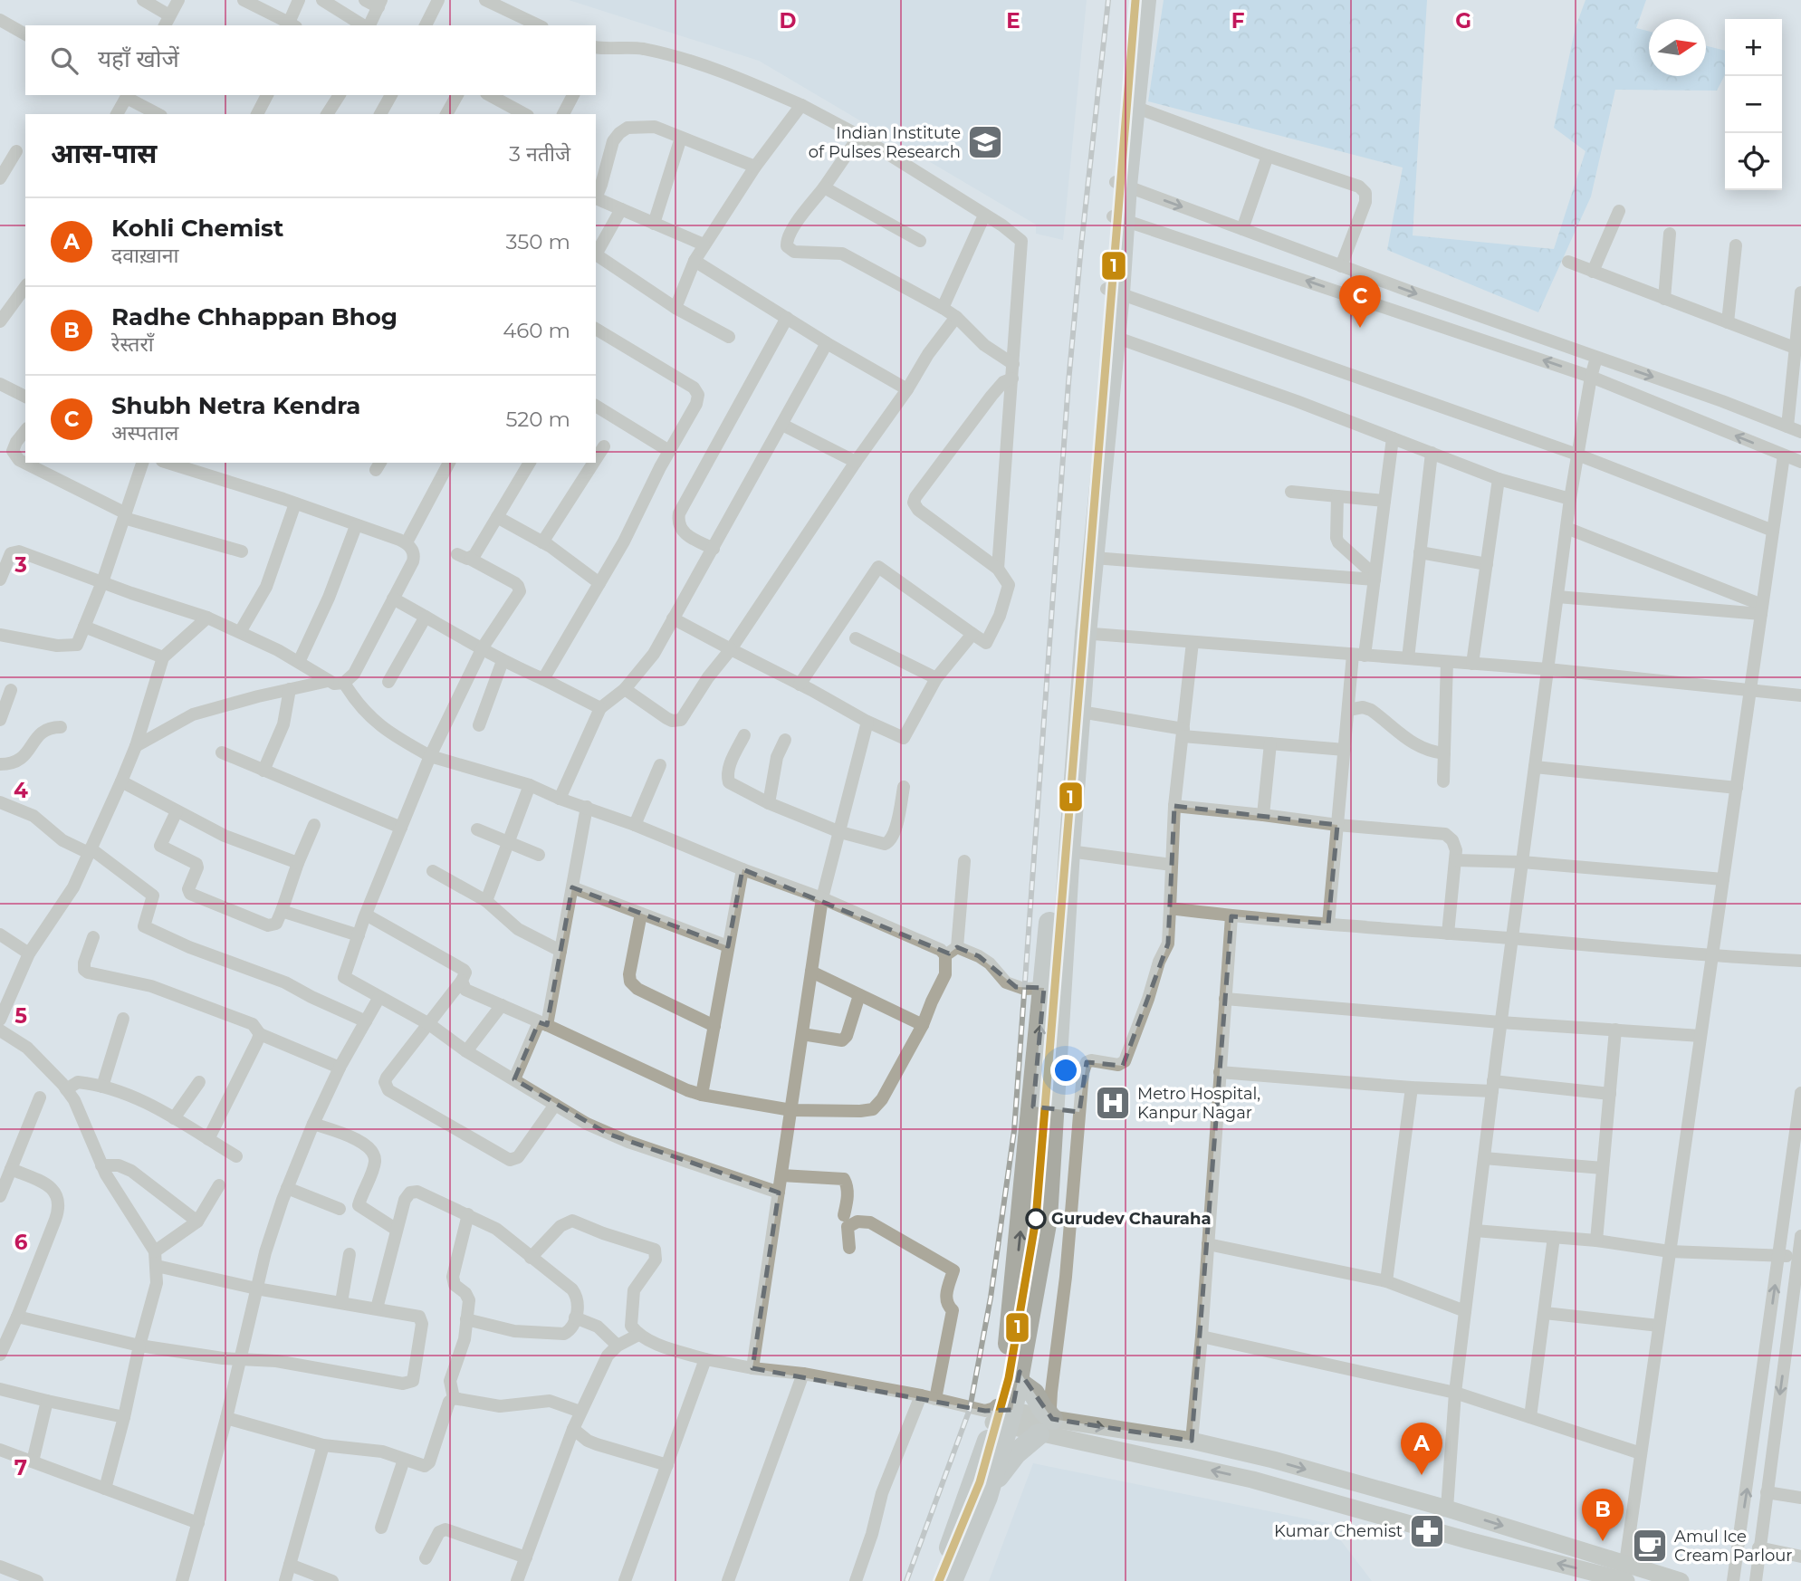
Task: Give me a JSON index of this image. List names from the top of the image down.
{
  "places": {
    "school or university": ["Indian Institute of Pulses Research"],
    "hospital": ["Metro Hospital, Kanpur Nagar"],
    "other": ["Gurudev Chauraha"],
    "pharmacy": ["Kumar Chemist"],
    "cafe": ["Amul Ice Cream Parlour"]
  },
  "lines": ["transit line 1"],
  "north": "right",
  "page": {
    "map_buttons": ["+", "−"],
    "search": "यहाँ खोजें",
    "heading": ["आस-पास", "3 नतीजे"],
    "list": [
      {
        "mark": "A",
        "name": "Kohli Chemist",
        "note": "दवाख़ाना",
        "value": "350 m"
      },
      {
        "mark": "B",
        "name": "Radhe Chhappan Bhog",
        "note": "रेस्तराँ",
        "value": "460 m"
      },
      {
        "mark": "C",
        "name": "Shubh Netra Kendra",
        "note": "अस्पताल",
        "value": "520 m"
      }
    ],
    "pins": ["C", "A", "B"]
  },
  "grid": {
    "columns": [
      "D",
      "E",
      "F",
      "G"
    ],
    "rows": [
      "3",
      "4",
      "5",
      "6",
      "7"
    ]
  }
}
